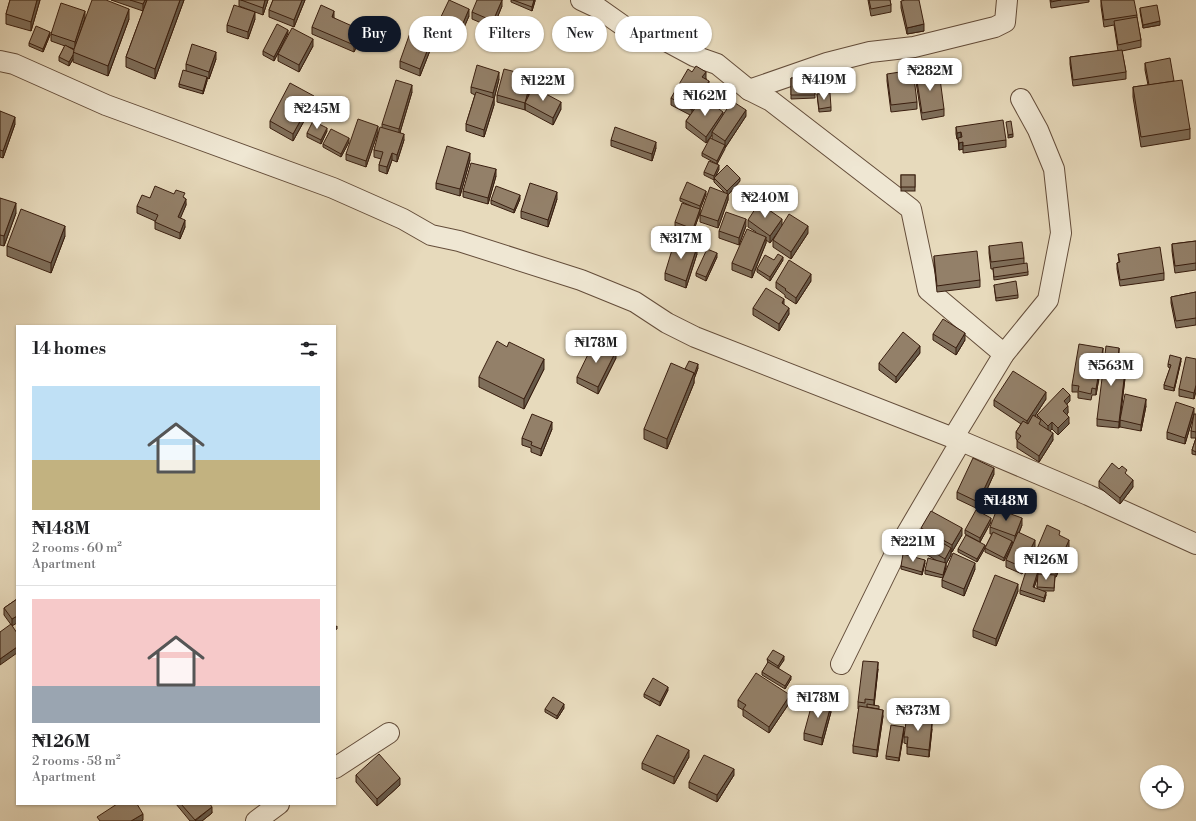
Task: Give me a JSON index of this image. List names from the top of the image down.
{
  "page": {
    "chip": [
      "Buy",
      "Rent",
      "Filters",
      "New",
      "Apartment"
    ],
    "price": [
      "₦282M",
      "₦419M",
      "₦122M",
      "₦162M",
      "₦245M",
      "₦240M",
      "₦317M",
      "₦178M",
      "₦563M",
      "₦148M",
      "₦221M",
      "₦126M",
      "₦178M",
      "₦373M"
    ],
    "heading": "14 homes",
    "list": [
      {
        "name": "₦148M",
        "note": "2 rooms · 60 m² · Apartment"
      },
      {
        "name": "₦126M",
        "note": "2 rooms · 58 m² · Apartment"
      }
    ]
  }
}
